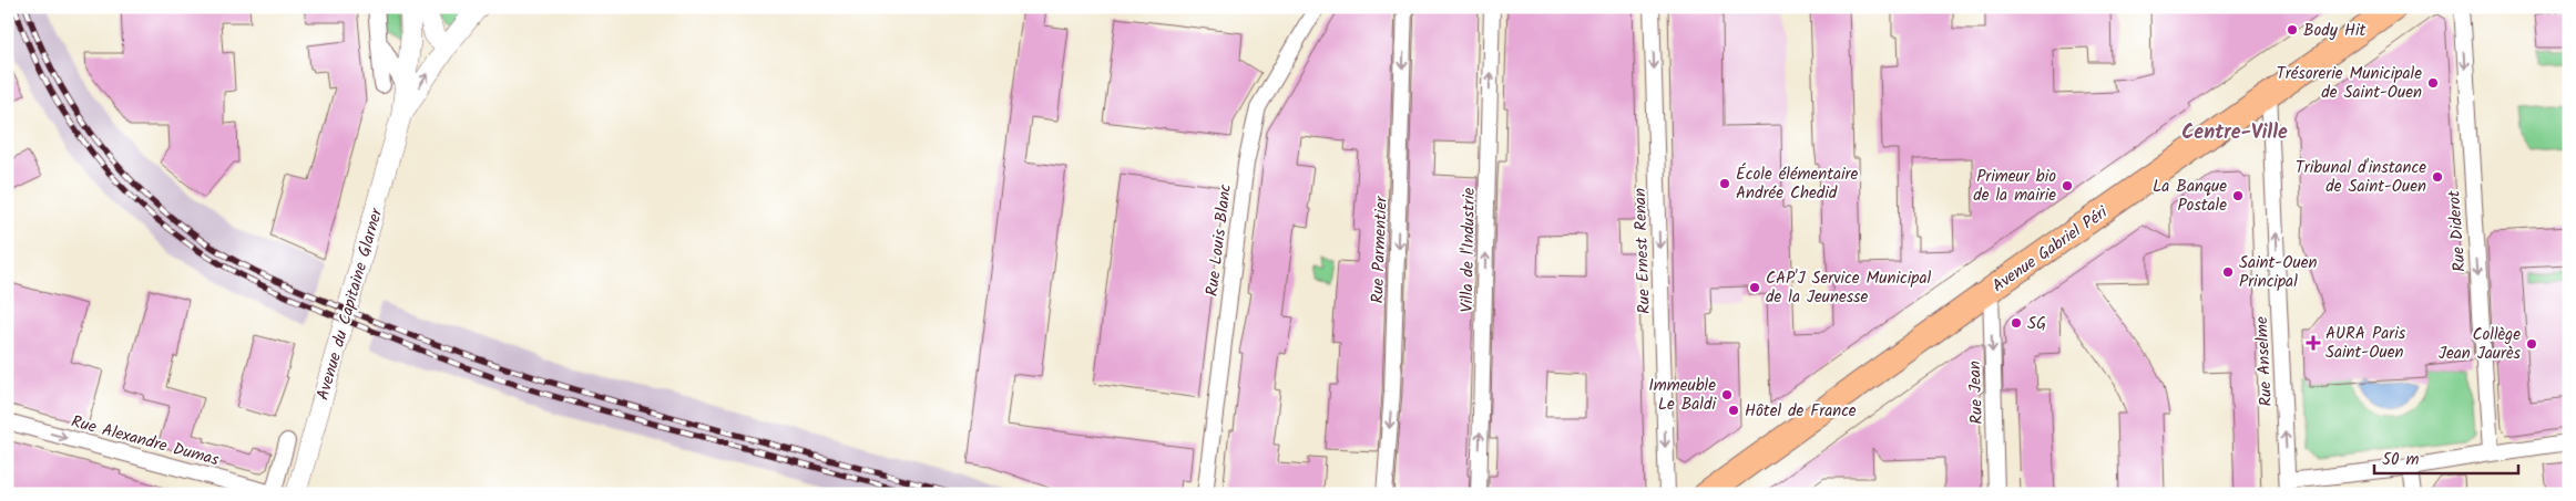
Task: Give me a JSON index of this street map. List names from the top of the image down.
{
  "streets": {
    "main road": ["Avenue Gabriel Péri"],
    "street": [
      "Rue Diderot",
      "Rue Louis Blanc",
      "Rue Parmentier",
      "Villa de l'Industrie",
      "Rue Ernest Renan",
      "Avenue du Capitaine Glarner",
      "Rue Anselme",
      "Rue Jean",
      "Rue Alexandre Dumas"
    ]
  },
  "crossings": [
    ["Avenue Gabriel Péri", "Rue Anselme"],
    ["Avenue Gabriel Péri", "Rue Jean"]
  ],
  "one_way": [
    "Rue Diderot",
    "Rue Parmentier",
    "Villa de l'Industrie",
    "Rue Ernest Renan",
    "Rue Anselme",
    "Rue Jean",
    "Rue Alexandre Dumas"
  ],
  "districts": ["Centre-Ville"],
  "places": {
    "other": [
      "Body Hit",
      "Trésorerie Municipale de Saint-Ouen",
      "Tribunal d'instance de Saint-Ouen",
      "École élémentaire Andrée Chedid",
      "Primeur bio de la mairie",
      "La Banque Postale",
      "Saint-Ouen Principal",
      "CAP'J Service Municipal de la Jeunesse",
      "SG",
      "Collège Jean Jaurès",
      "Immeuble Le Baldi",
      "Hôtel de France"
    ],
    "health": ["AURA Paris Saint-Ouen"]
  },
  "scale_bar": "50 m"
}
